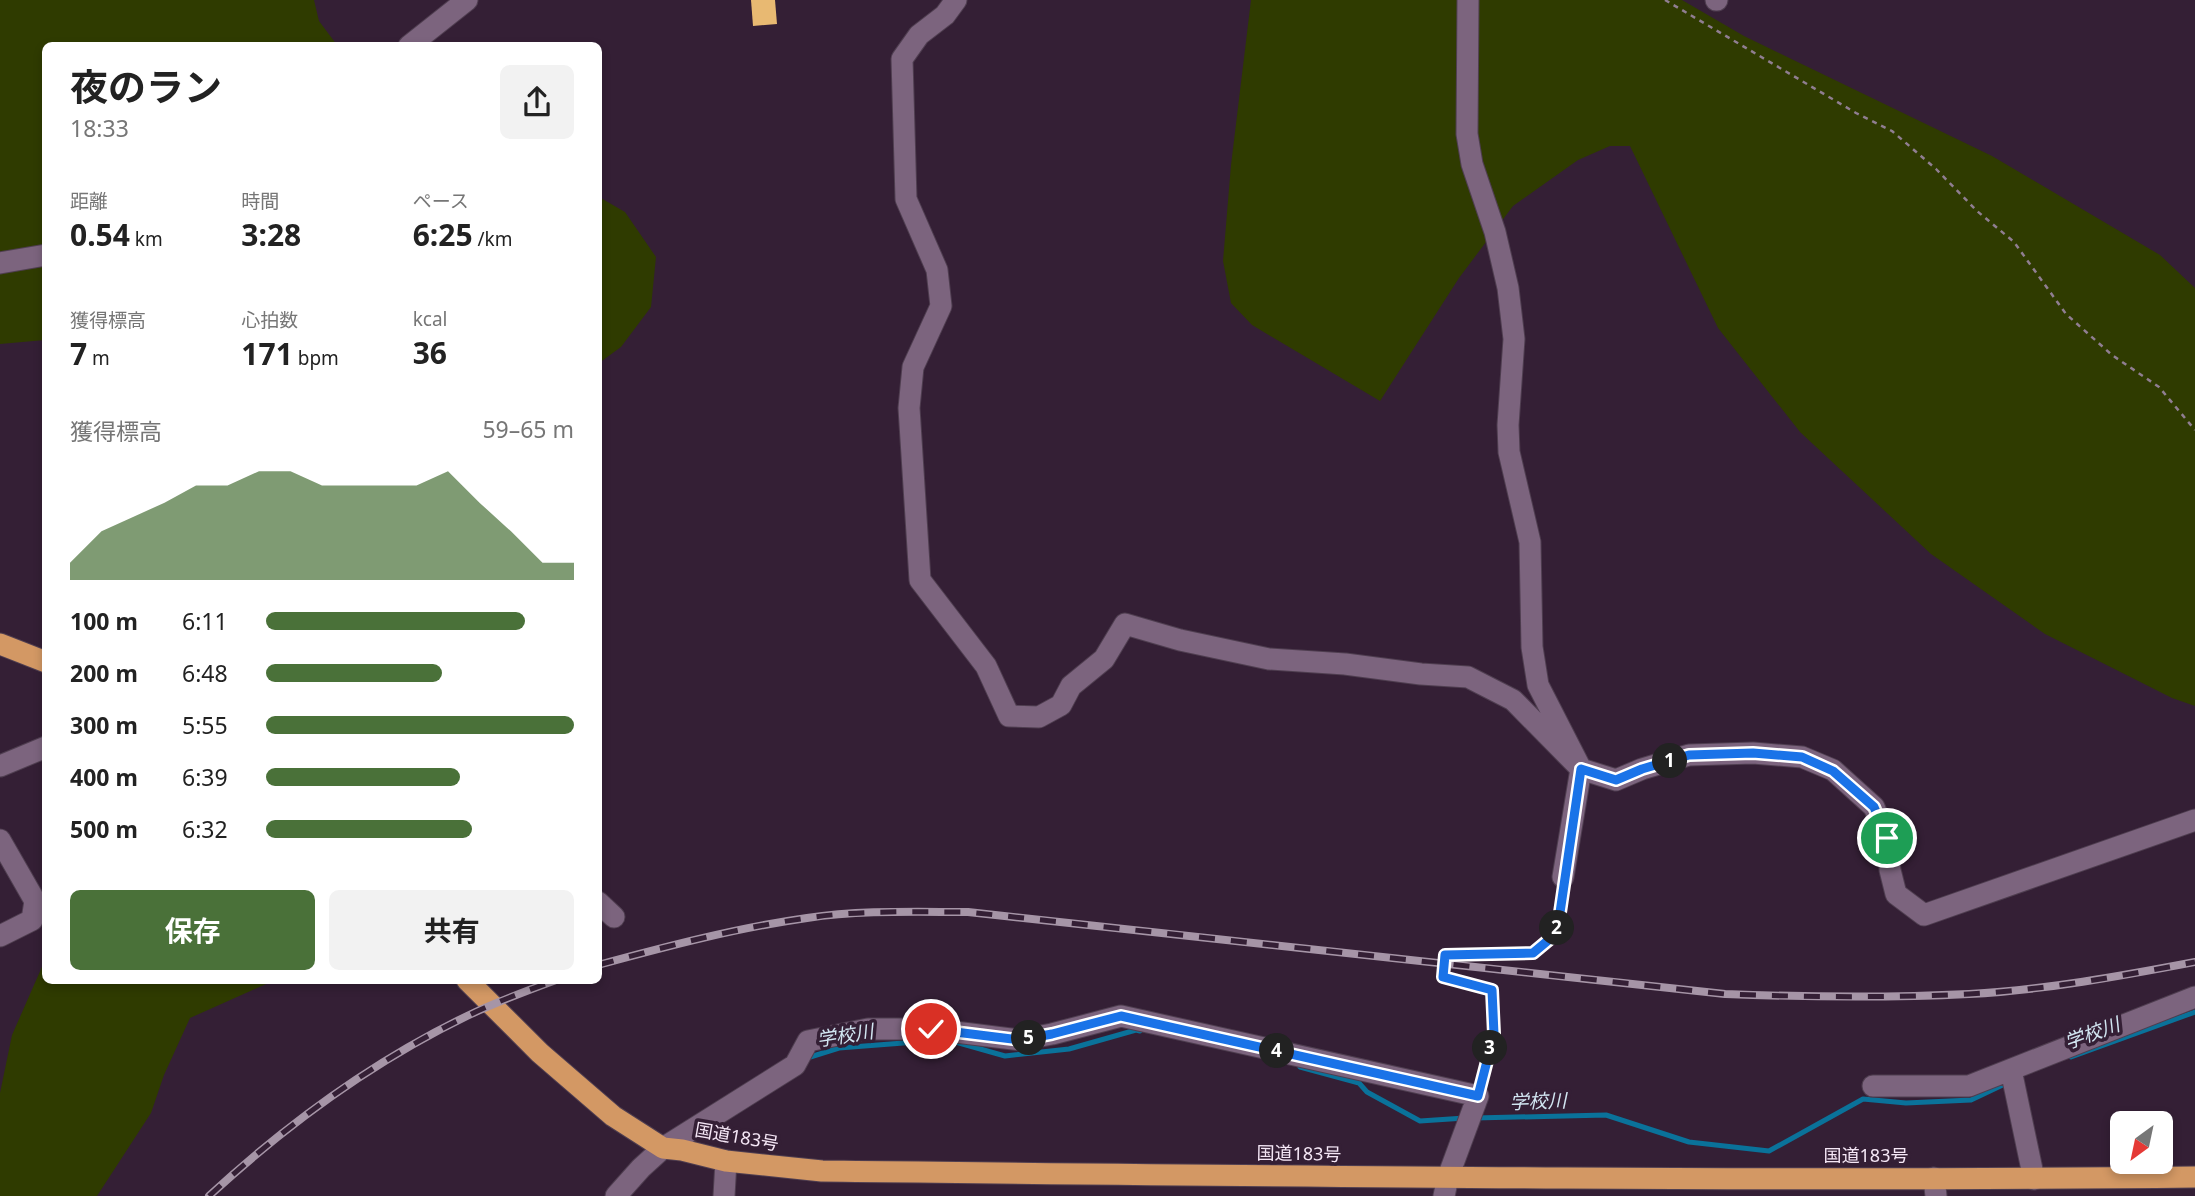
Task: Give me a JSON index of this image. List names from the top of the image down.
{
  "streets": {
    "highway": ["国道183号"]
  },
  "water": ["学校川"],
  "north": "bottom left",
  "page": {
    "heading": ["夜のラン", "18:33"],
    "stats": [
      ["距離", "0.54 km"],
      ["時間", "3:28"],
      ["ペース", "6:25 /km"],
      ["獲得標高", "7 m"],
      ["心拍数", "171 bpm"],
      ["kcal", "36"]
    ],
    "chart": ["獲得標高", "59–65 m"],
    "list": [
      {
        "name": "100 m",
        "note": "6:11"
      },
      {
        "name": "200 m",
        "note": "6:48"
      },
      {
        "name": "300 m",
        "note": "5:55"
      },
      {
        "name": "400 m",
        "note": "6:39"
      },
      {
        "name": "500 m",
        "note": "6:32"
      }
    ],
    "pins": [
      "1",
      "2",
      "5",
      "3",
      "4"
    ],
    "buttons": ["保存", "共有"]
  }
}
